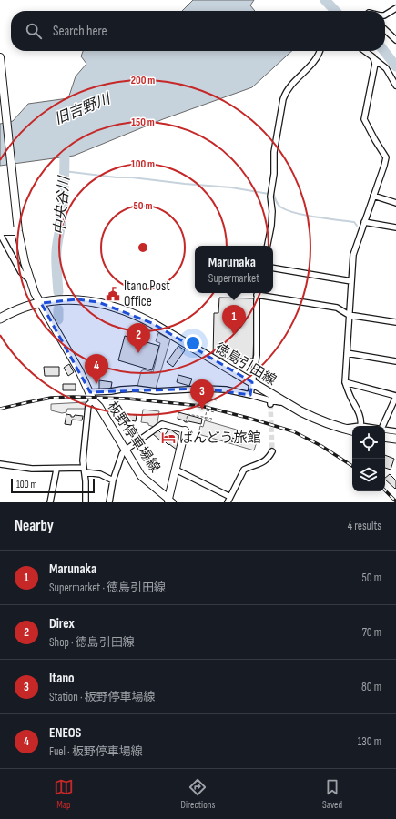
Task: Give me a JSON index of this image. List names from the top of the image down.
{
  "streets": {
    "main road": ["徳島引田線", "板野停車場線"]
  },
  "crossings": [
    ["徳島引田線", "板野停車場線"]
  ],
  "water": ["旧吉野川", "中央谷川"],
  "places": {
    "public building": ["Itano Post Office"],
    "hotel": ["ばんどう旅館"]
  },
  "scale_bar": "100 m",
  "page": {
    "search": "Search here",
    "popup": ["Marunaka", "Supermarket"],
    "pins": [
      "1",
      "2",
      "4",
      "3"
    ],
    "scale": "100 m",
    "heading": ["Nearby", "4 results"],
    "list": [
      {
        "mark": "1",
        "name": "Marunaka",
        "note": "Supermarket · 徳島引田線",
        "value": "50 m"
      },
      {
        "mark": "2",
        "name": "Direx",
        "note": "Shop · 徳島引田線",
        "value": "70 m"
      },
      {
        "mark": "3",
        "name": "Itano",
        "note": "Station · 板野停車場線",
        "value": "80 m"
      },
      {
        "mark": "4",
        "name": "ENEOS",
        "note": "Fuel · 板野停車場線",
        "value": "130 m"
      }
    ],
    "nav": ["Map", "Directions", "Saved"]
  },
  "rings": [
    "200 m",
    "150 m",
    "100 m",
    "50 m"
  ]
}
